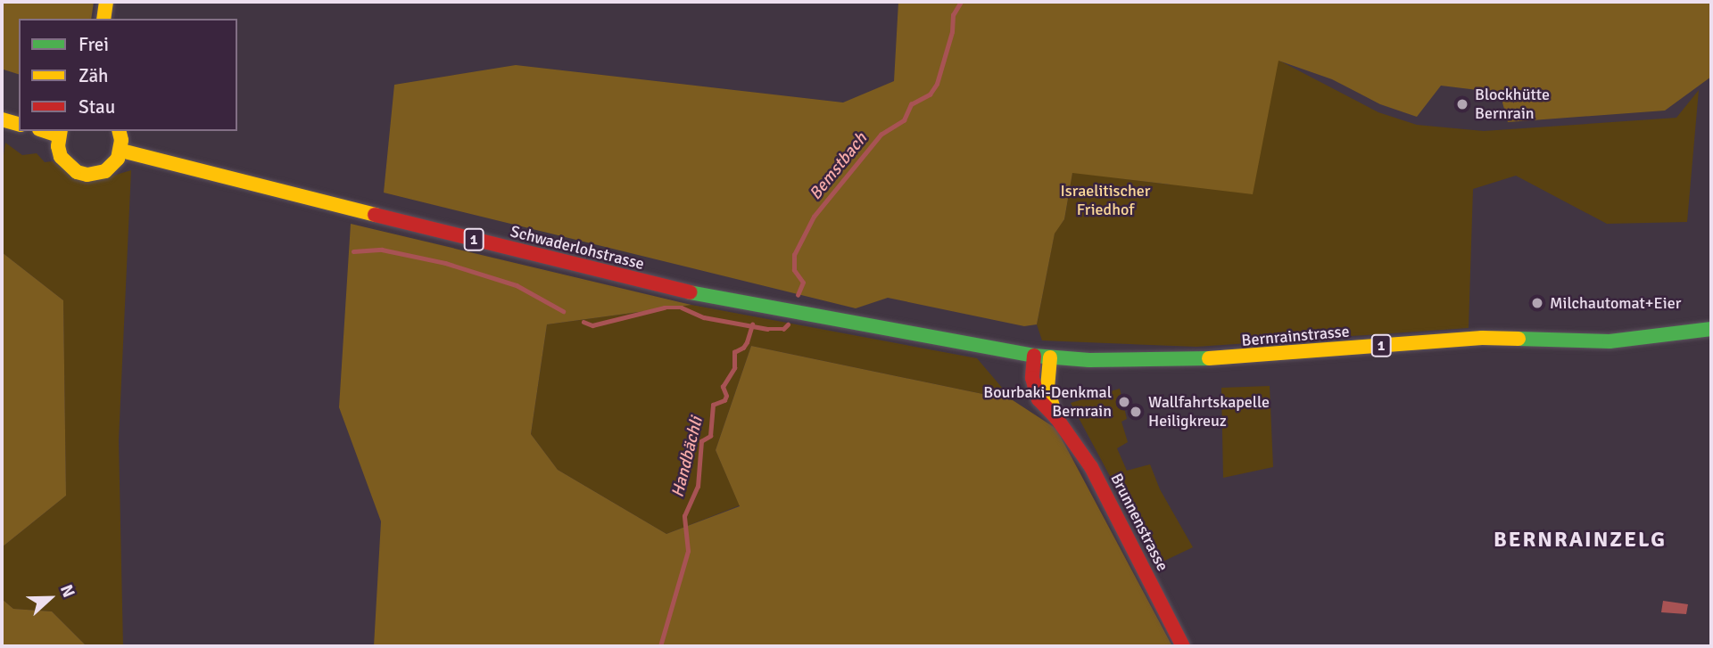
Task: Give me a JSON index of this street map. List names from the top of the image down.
{
  "streets": {
    "main road": [
      "1",
      "Schwaderlohstrasse",
      "Bernrainstrasse",
      "Brunnenstrasse"
    ]
  },
  "crossings": [
    ["Schwaderlohstrasse", "Bernrainstrasse"],
    ["Bernrainstrasse", "Brunnenstrasse"]
  ],
  "districts": ["BERNRAINZELG"],
  "water": ["Bemstbach", "Handbächli"],
  "parks": ["Israelitischer Friedhof"],
  "places": [
    "Blockhütte Bernrain",
    "Milchautomat+Eier",
    "Bourbaki-Denkmal Bernrain",
    "Wallfahrtskapelle Heiligkreuz"
  ],
  "legend": ["Frei", "Zäh", "Stau"],
  "north": "right"
}
